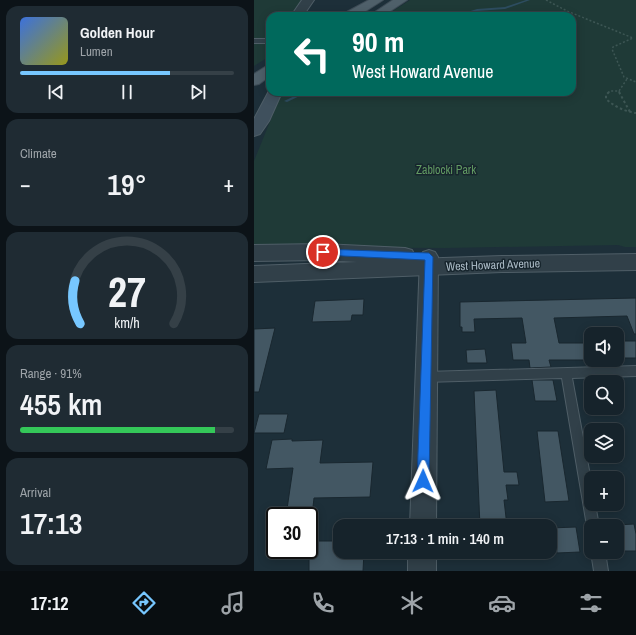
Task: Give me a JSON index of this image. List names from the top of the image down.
{
  "streets": {
    "street": ["West Howard Avenue"]
  },
  "parks": ["Zablocki Park"],
  "page": {
    "turn": ["90 m", "West Howard Avenue"],
    "song": ["Golden Hour", "Lumen"],
    "tile": [
      "Climate",
      ["Range · 91%", "455 km"],
      ["Arrival", "17:13"]
    ],
    "heat": ["−", "19°", "+"],
    "map_buttons": ["+", "−"],
    "limit": "30",
    "trip": "17:13 · 1 min · 140 m",
    "tabs": "17:12",
    "gauge": ["27", "km/h"]
  }
}
